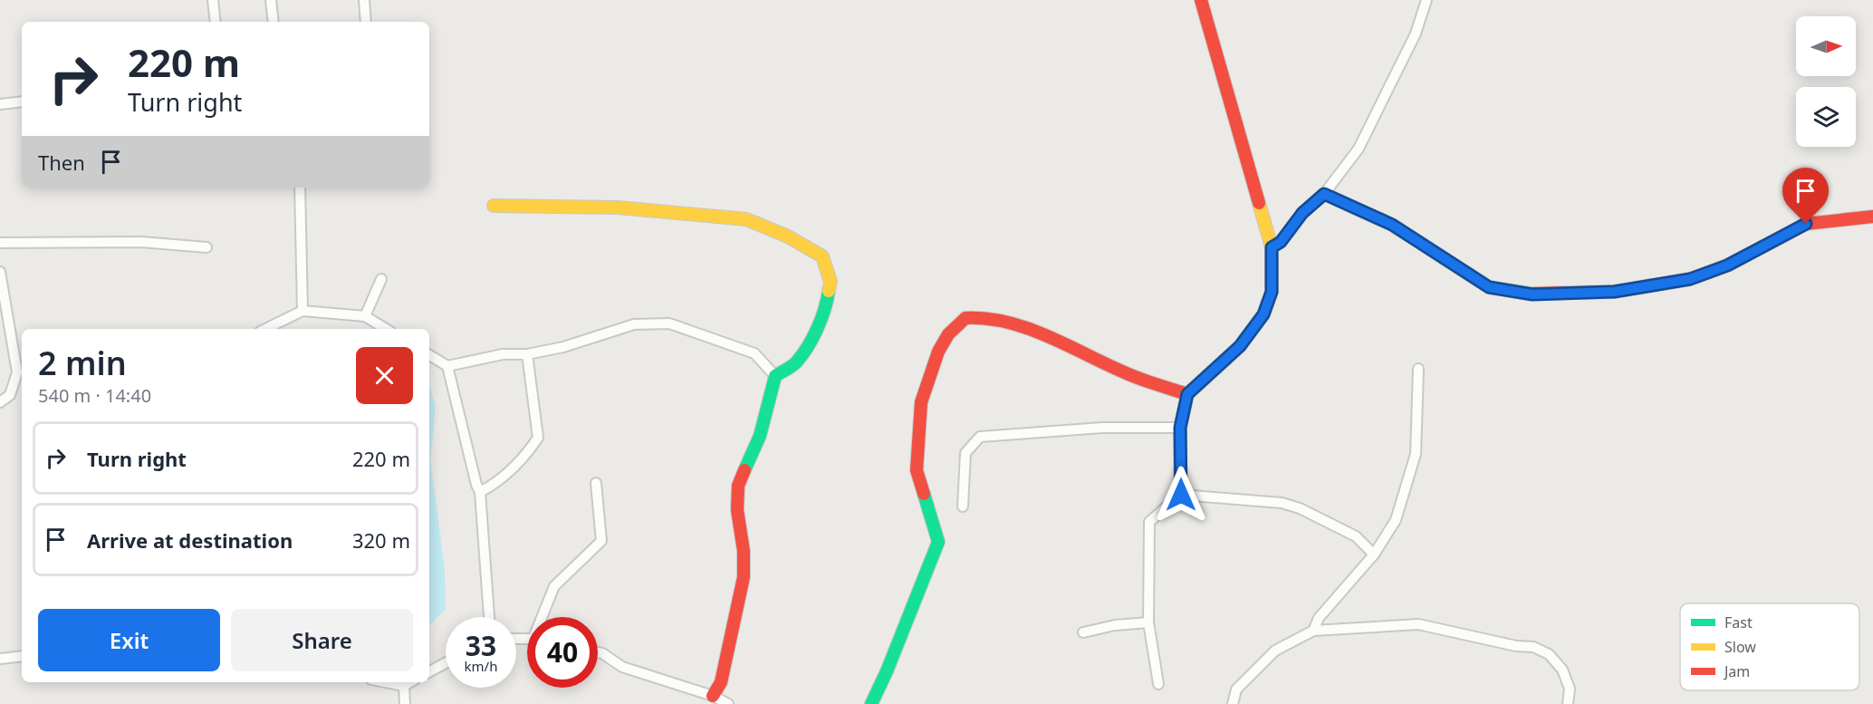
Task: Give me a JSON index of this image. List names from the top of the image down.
{
  "legend": ["Fast", "Slow", "Jam"],
  "north": "right",
  "page": {
    "turn": ["220 m", "Turn right"],
    "then": "Then",
    "heading": ["2 min", "540 m · 14:40"],
    "list": [
      {
        "name": "Turn right",
        "value": "220 m"
      },
      {
        "name": "Arrive at destination",
        "value": "320 m"
      }
    ],
    "buttons": ["Exit", "Share"],
    "speed": "33 km/h",
    "limit": "40"
  }
}
